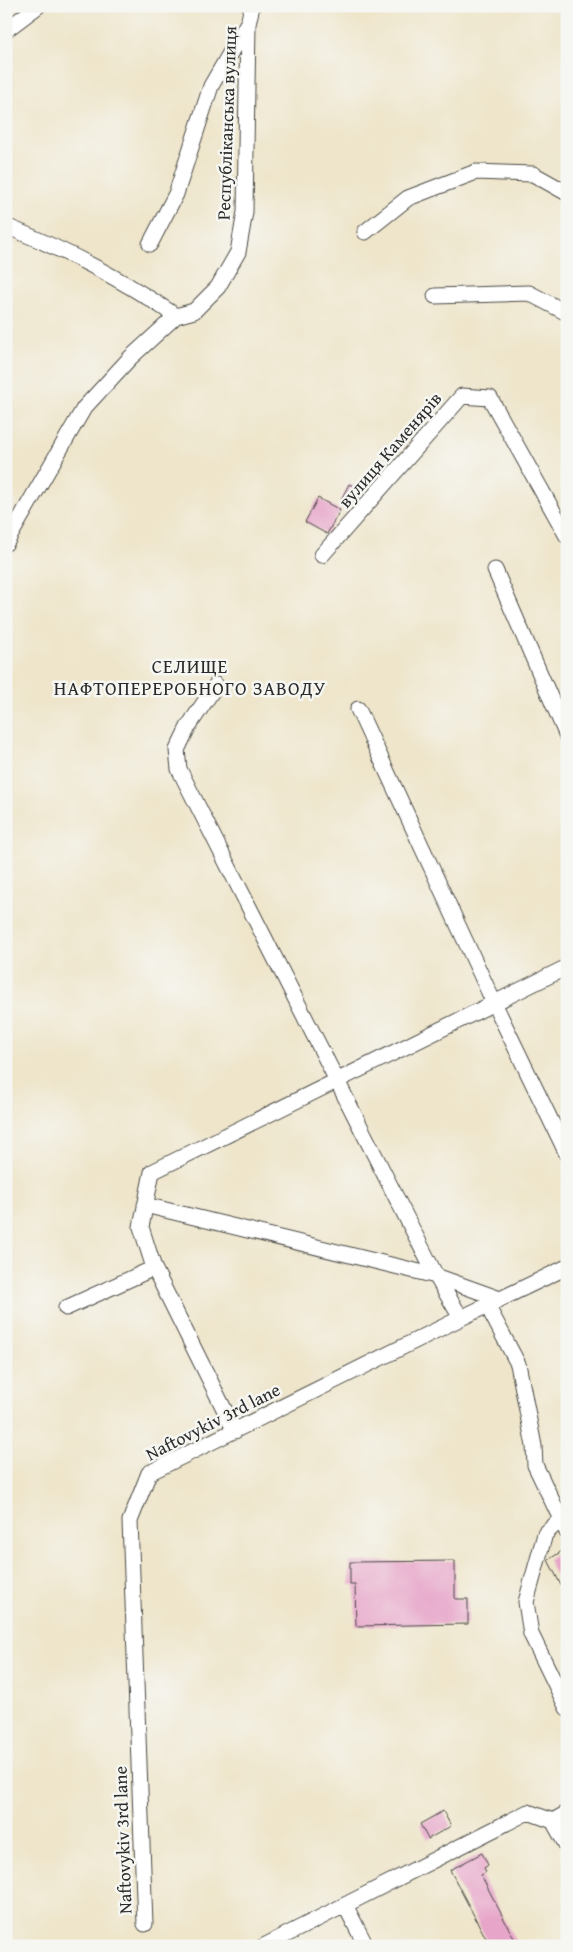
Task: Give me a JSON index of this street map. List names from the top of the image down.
{
  "streets": {
    "street": ["Республіканська вулиця", "вулиця Каменярів", "Naftovykiv 3rd lane"]
  },
  "districts": ["СЕЛИЩЕ НАФТОПЕРЕРОБНОГО ЗАВОДУ"]
}
